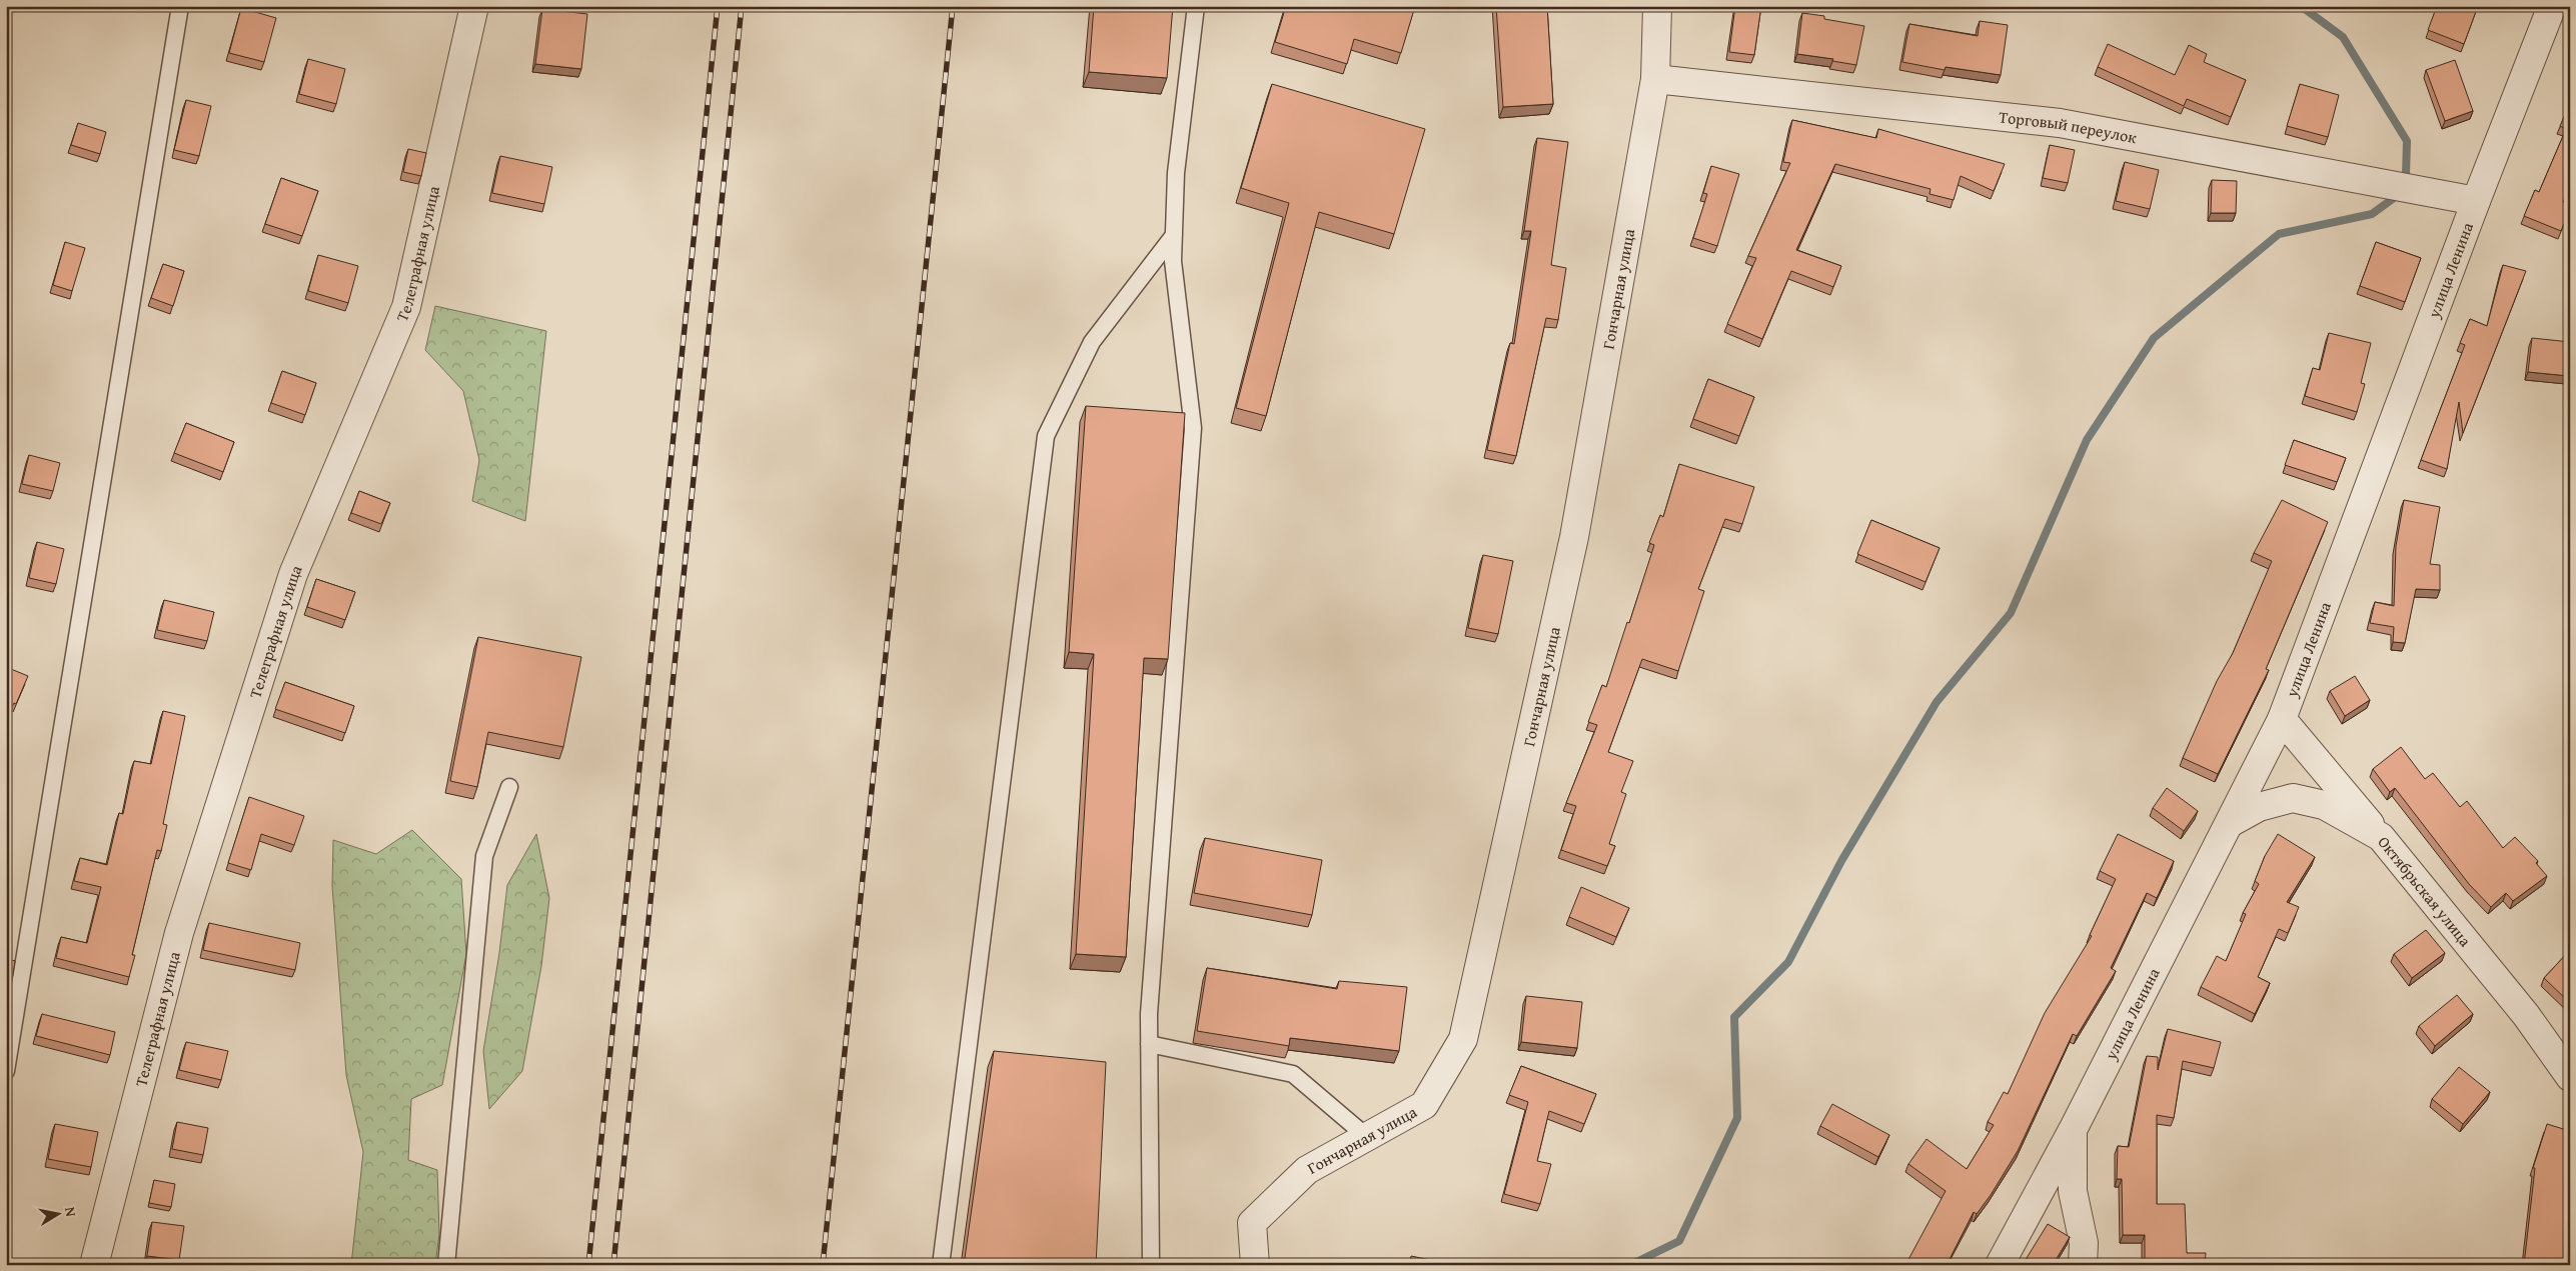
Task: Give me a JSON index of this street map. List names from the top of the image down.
{
  "streets": {
    "street": [
      "Торговый переулок",
      "Телеграфная улица",
      "улица Ленина",
      "Гончарная улица",
      "Октябрьская улица"
    ]
  },
  "crossings": [
    ["Торговый переулок", "улица Ленина"],
    ["Торговый переулок", "Гончарная улица"],
    ["улица Ленина", "Октябрьская улица"]
  ],
  "north": "right"
}
